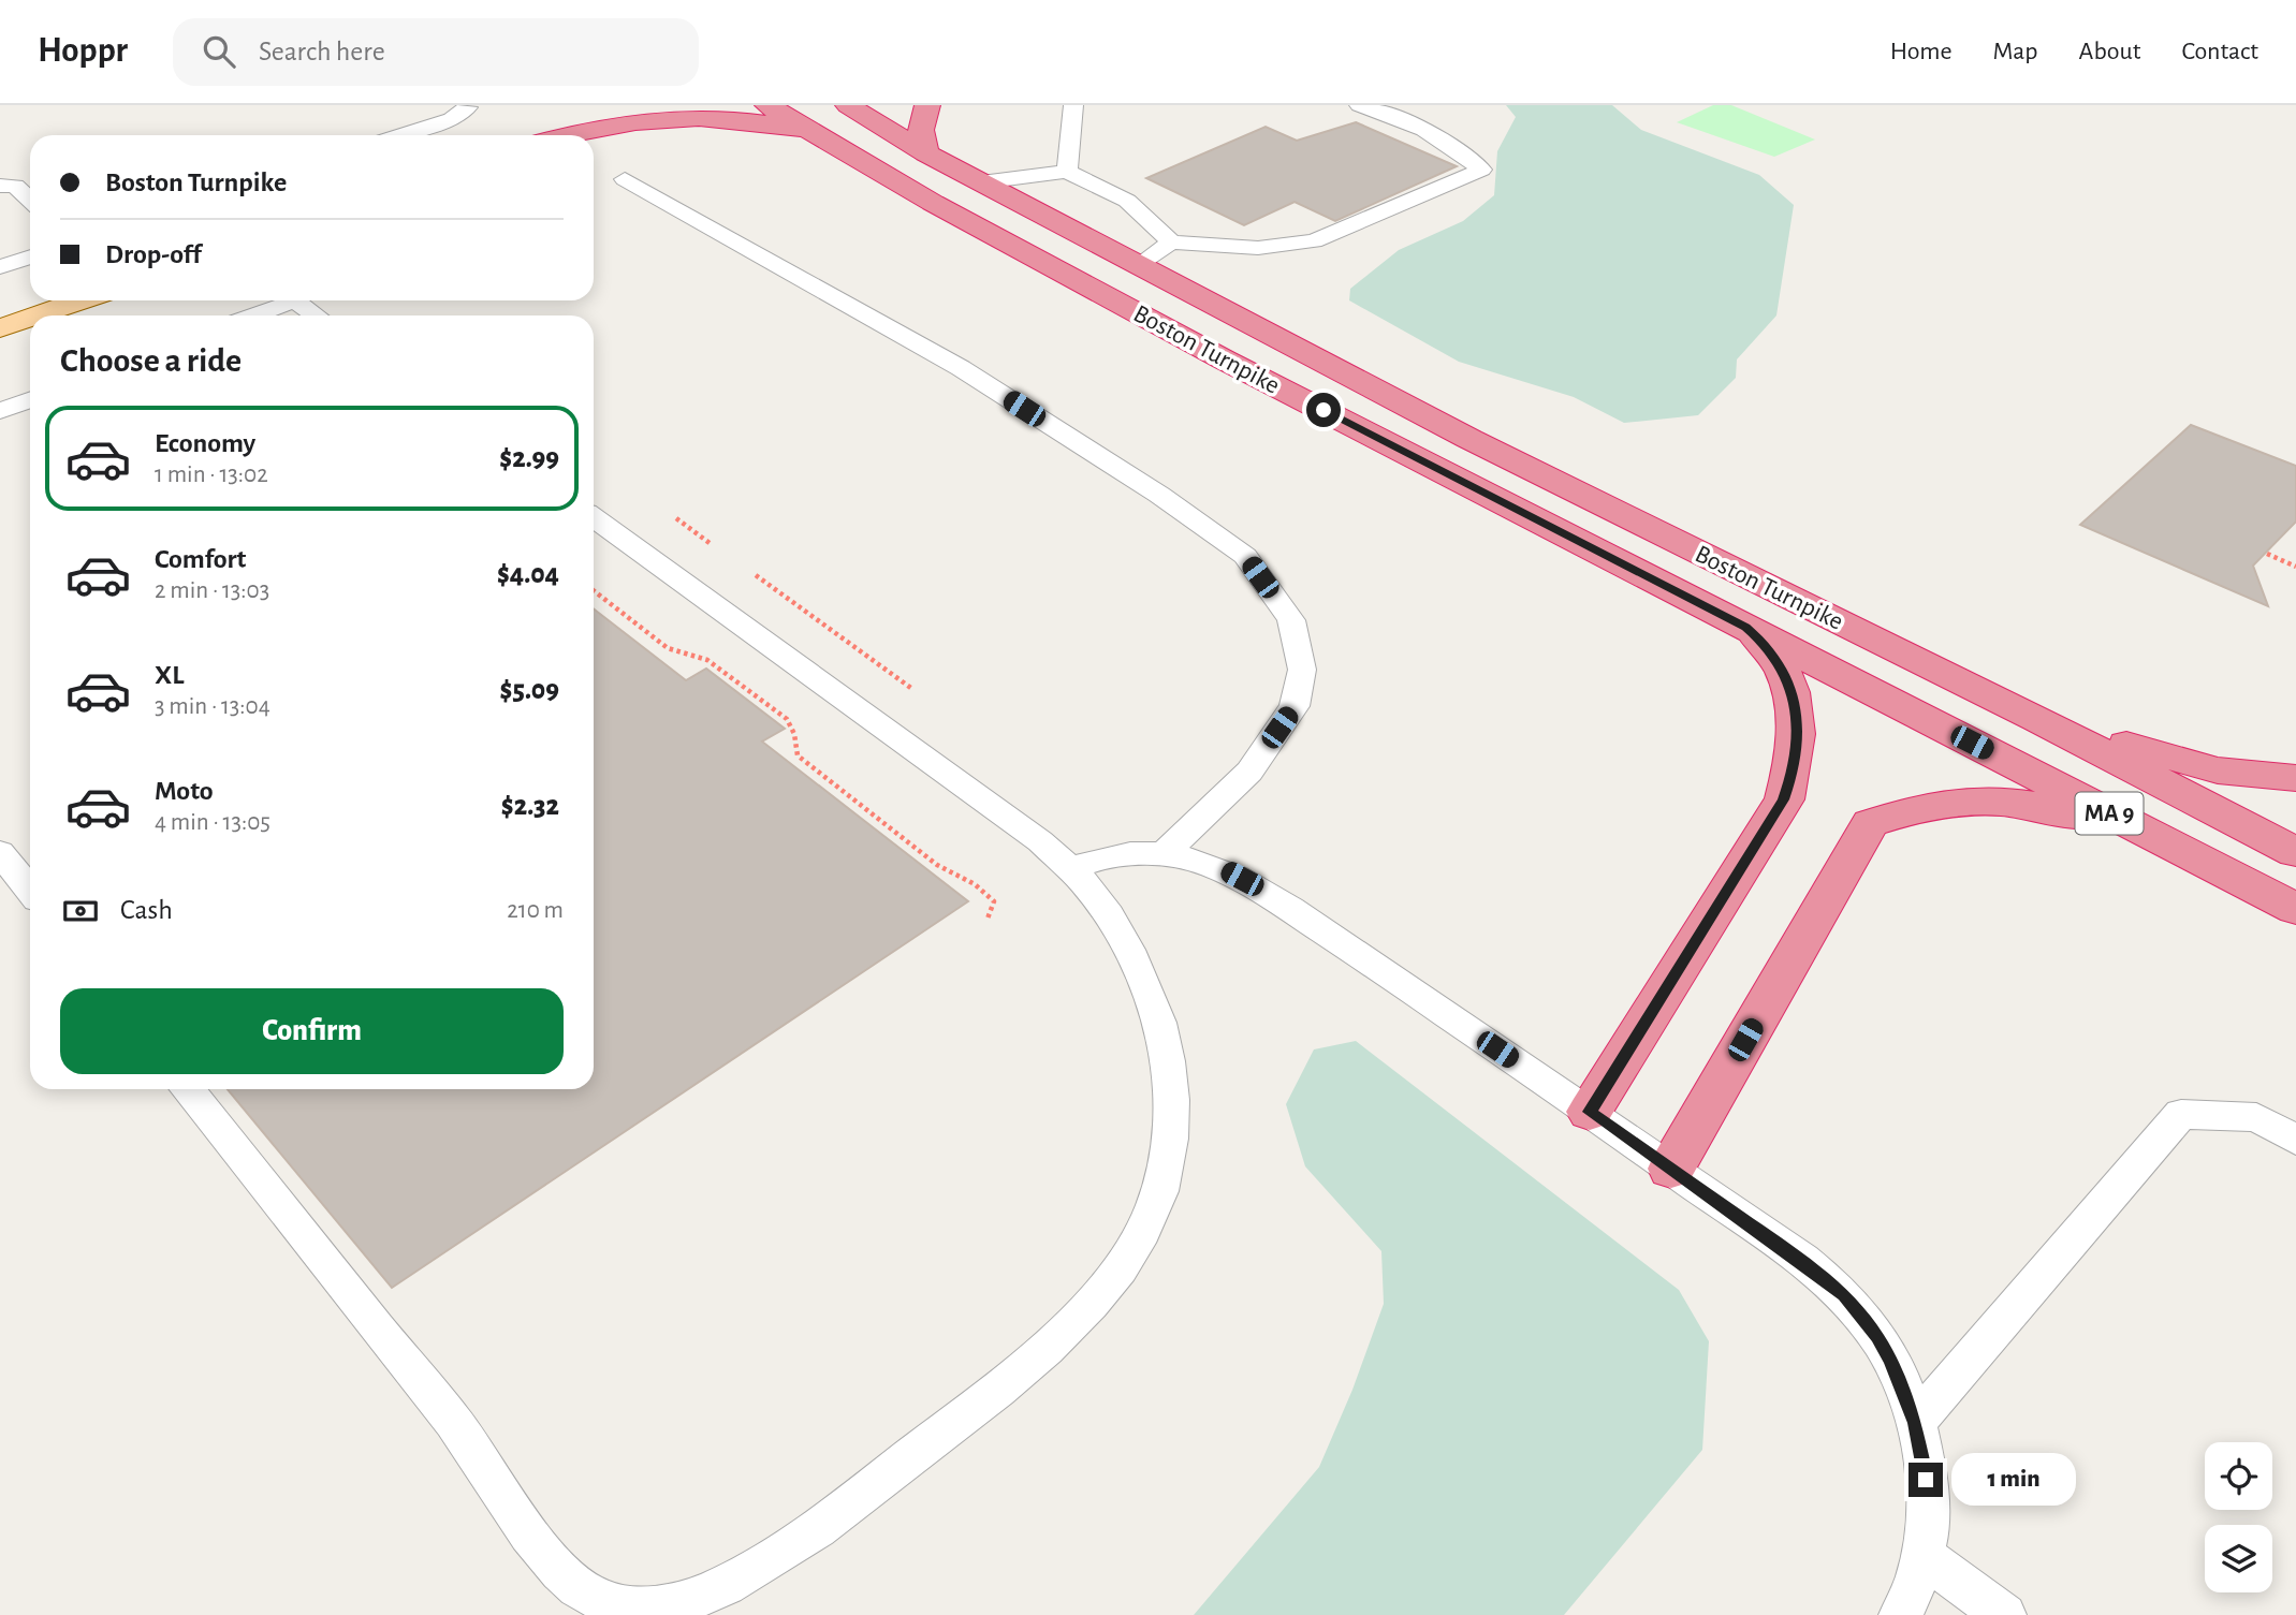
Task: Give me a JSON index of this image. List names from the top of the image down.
{
  "streets": {
    "highway": ["Boston Turnpike", "MA 9"]
  },
  "page": {
    "header": "Hoppr",
    "search": "Search here",
    "nav": [
      "Home",
      "Map",
      "About",
      "Contact"
    ],
    "banner": ["Boston Turnpike", "Drop-off"],
    "heading": "Choose a ride",
    "list": [
      {
        "name": "Economy",
        "note": "1 min · 13:02",
        "value": "$2.99"
      },
      {
        "name": "Comfort",
        "note": "2 min · 13:03",
        "value": "$4.04"
      },
      {
        "name": "XL",
        "note": "3 min · 13:04",
        "value": "$5.09"
      },
      {
        "name": "Moto",
        "note": "4 min · 13:05",
        "value": "$2.32"
      }
    ],
    "pay": ["Cash", "210 m"],
    "buttons": "Confirm",
    "bubble": "1 min"
  }
}
